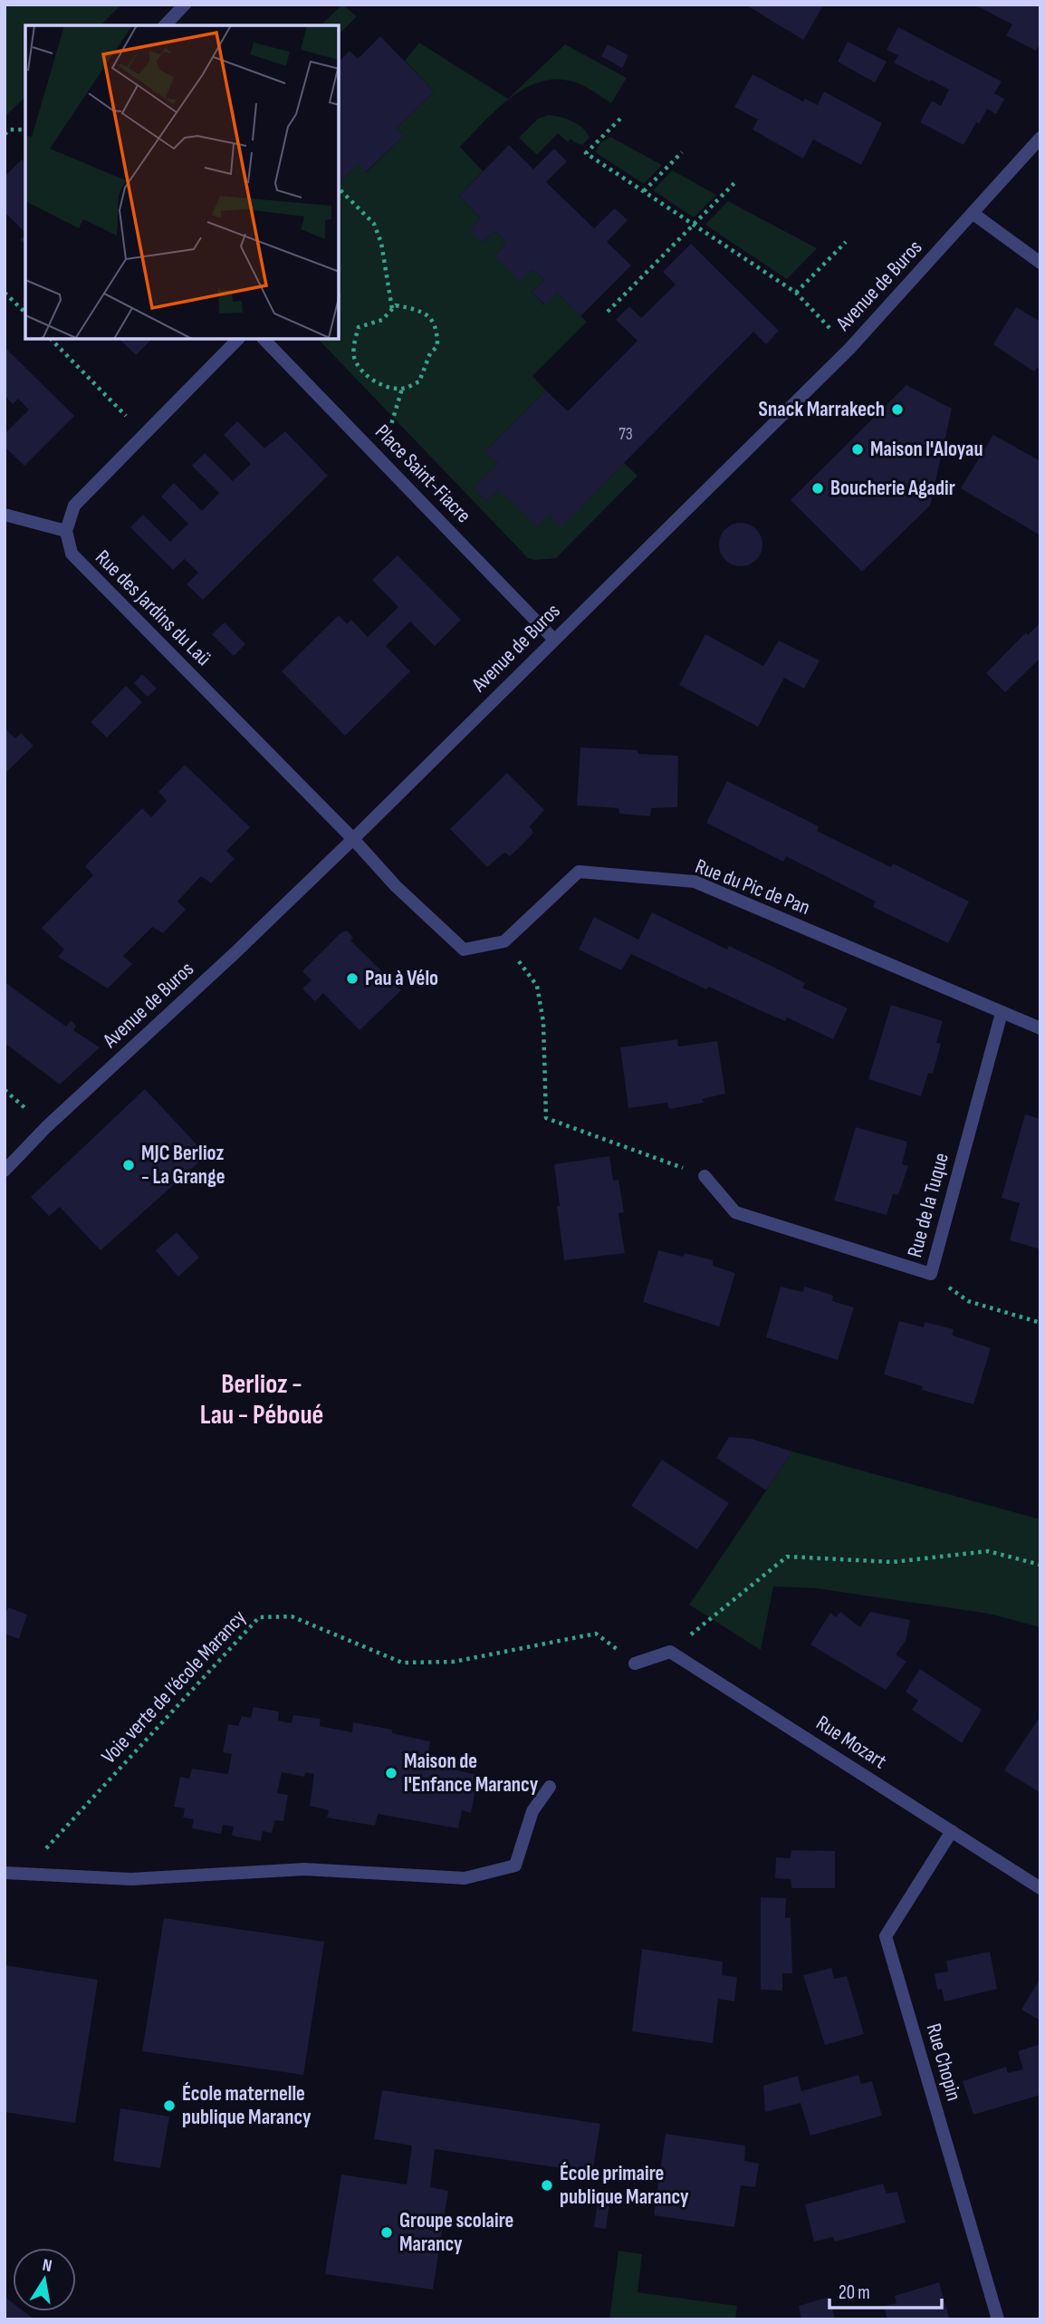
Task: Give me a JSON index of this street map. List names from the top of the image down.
{
  "streets": {
    "street": [
      "Avenue de Buros",
      "Place Saint-Fiacre",
      "Rue des Jardins du Laü",
      "Rue du Pic de Pan",
      "Rue de la Tuque",
      "Rue Mozart",
      "Rue Chopin"
    ],
    "path": ["Voie verte de l’école Marancy"]
  },
  "crossings": [
    ["Avenue de Buros", "Place Saint-Fiacre"],
    ["Avenue de Buros", "Rue des Jardins du Laü"],
    ["Rue du Pic de Pan", "Rue de la Tuque"],
    ["Rue Mozart", "Rue Chopin"]
  ],
  "districts": ["Berlioz - Lau - Péboué"],
  "places": [
    "Snack Marrakech",
    "Maison l'Aloyau",
    "Boucherie Agadir",
    "Pau à Vélo",
    "MJC Berlioz - La Grange",
    "Maison de l'Enfance Marancy",
    "École maternelle publique Marancy",
    "École primaire publique Marancy",
    "Groupe scolaire Marancy"
  ],
  "house_numbers": ["73"],
  "scale_bar": "20 m",
  "north": "top"
}
